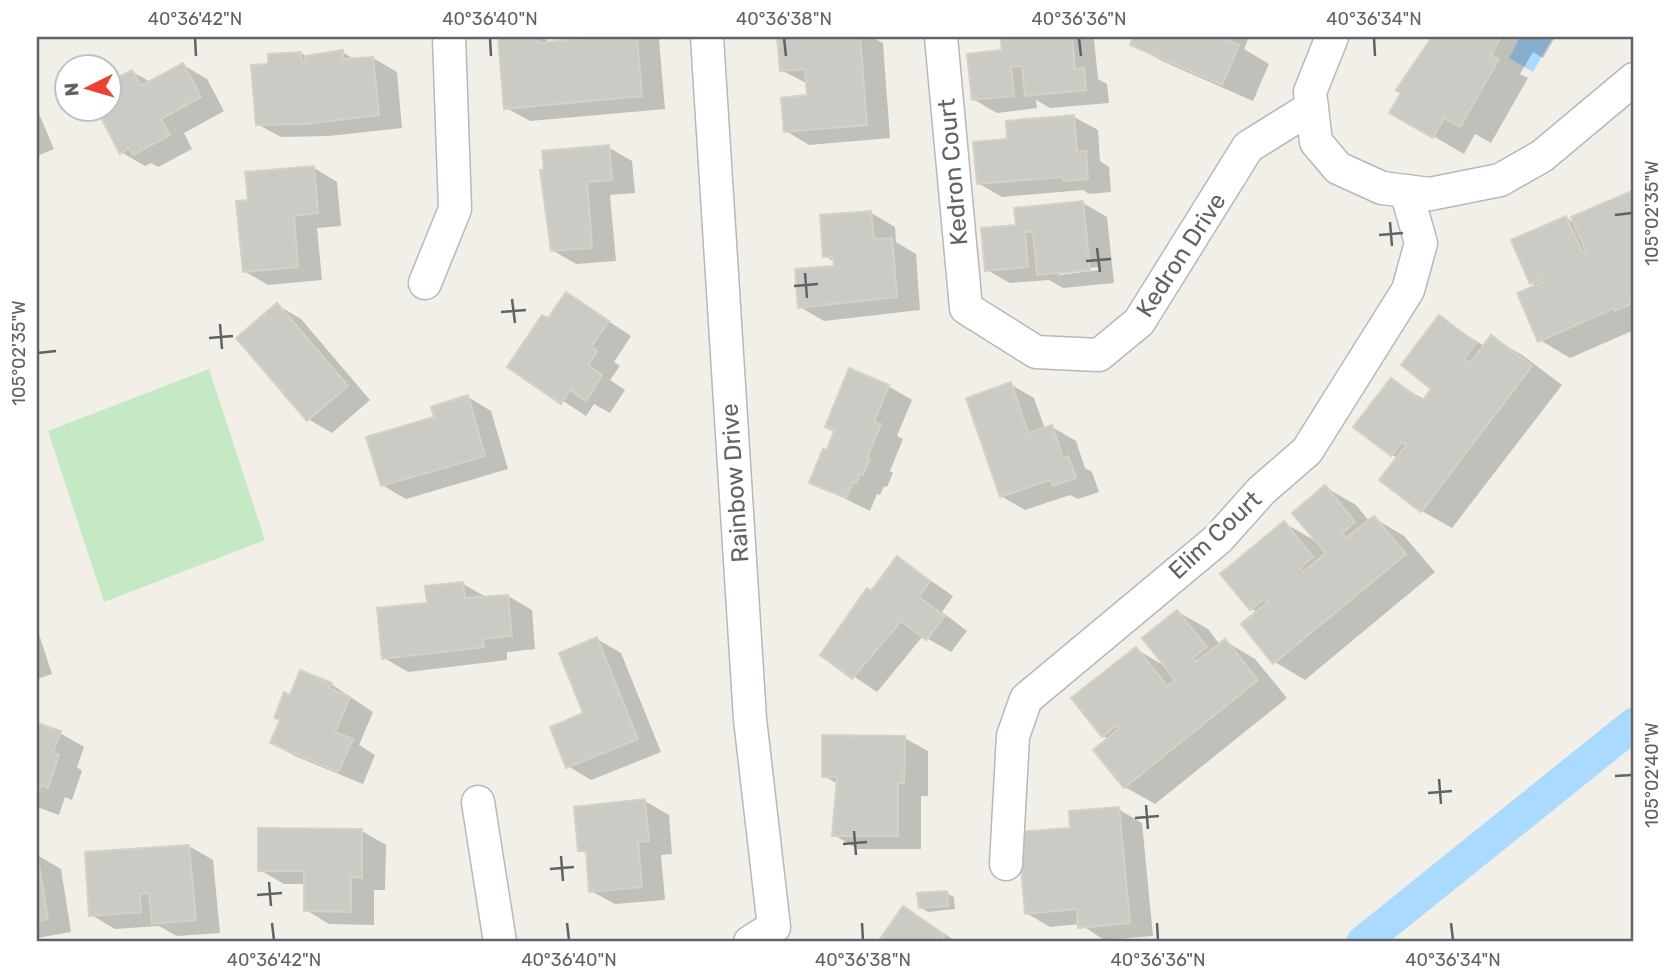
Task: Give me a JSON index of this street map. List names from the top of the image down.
{
  "streets": {
    "street": [
      "Kedron Court",
      "Kedron Drive",
      "Rainbow Drive",
      "Elim Court"
    ]
  },
  "crossings": [
    ["Kedron Court", "Kedron Drive"]
  ],
  "north": "left",
  "coordinates": [
    "40°36'42\"N",
    "40°36'40\"N",
    "40°36'38\"N",
    "40°36'36\"N",
    "40°36'34\"N",
    "105°02'35\"W",
    "105°02'40\"W"
  ]
}
